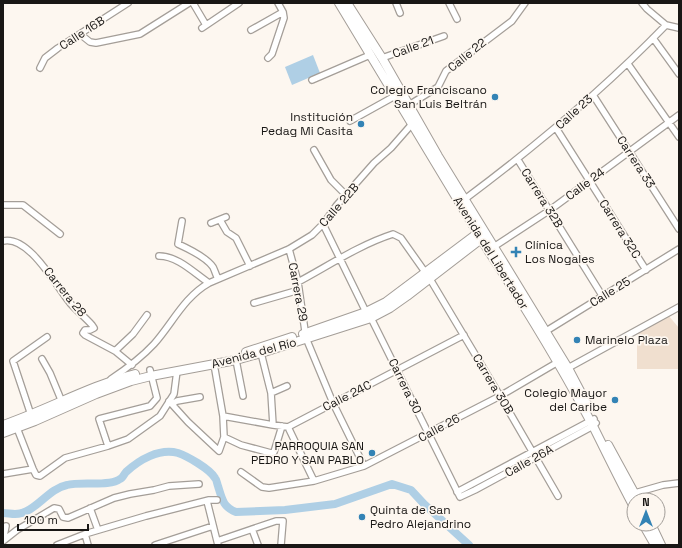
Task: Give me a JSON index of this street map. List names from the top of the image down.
{
  "streets": {
    "main road": ["Avenida del Libertador", "Avenida del Río"],
    "street": [
      "Calle 16B",
      "Calle 21",
      "Calle 22",
      "Calle 23",
      "Carrera 33",
      "Calle 24",
      "Carrera 32B",
      "Calle 22B",
      "Carrera 32C",
      "Carrera 28",
      "Carrera 29",
      "Calle 25",
      "Carrera 30B",
      "Carrera 30",
      "Calle 24C",
      "Calle 26",
      "Calle 26A"
    ]
  },
  "crossings": [
    ["Calle 21", "Avenida del Libertador"],
    ["Calle 22", "Avenida del Libertador"],
    ["Calle 23", "Carrera 33"],
    ["Calle 23", "Carrera 32B"],
    ["Calle 23", "Carrera 32C"],
    ["Calle 23", "Avenida del Libertador"],
    ["Carrera 33", "Calle 24"],
    ["Calle 24", "Carrera 32B"],
    ["Calle 24", "Carrera 32C"],
    ["Calle 24", "Avenida del Libertador"],
    ["Carrera 32B", "Calle 25"],
    ["Calle 22B", "Avenida del Libertador"],
    ["Calle 22B", "Carrera 29"],
    ["Calle 22B", "Avenida del Río"],
    ["Calle 22B", "Carrera 30"],
    ["Carrera 32C", "Calle 25"],
    ["Avenida del Libertador", "Calle 25"],
    ["Avenida del Libertador", "Avenida del Río"],
    ["Avenida del Libertador", "Calle 26"],
    ["Avenida del Libertador", "Calle 26A"],
    ["Carrera 29", "Avenida del Río"],
    ["Carrera 29", "Calle 24C"],
    ["Carrera 29", "Calle 26"],
    ["Avenida del Río", "Carrera 30B"],
    ["Avenida del Río", "Carrera 30"],
    ["Carrera 30B", "Carrera 30"],
    ["Carrera 30B", "Calle 24C"],
    ["Carrera 30B", "Calle 26"],
    ["Carrera 30B", "Calle 26A"],
    ["Carrera 30", "Calle 24C"],
    ["Carrera 30", "Calle 26"],
    ["Carrera 30", "Calle 26A"]
  ],
  "places": {
    "other": [
      "Colegio Franciscano San Luis Beltrán",
      "Institución Pedag Mi Casita",
      "Marinelo Plaza",
      "Colegio Mayor del Caribe",
      "PARROQUIA SAN PEDRO Y SAN PABLO",
      "Quinta de San Pedro Alejandrino"
    ],
    "health": ["Clínica Los Nogales"]
  },
  "scale_bar": "100 m",
  "north": "top"
}
